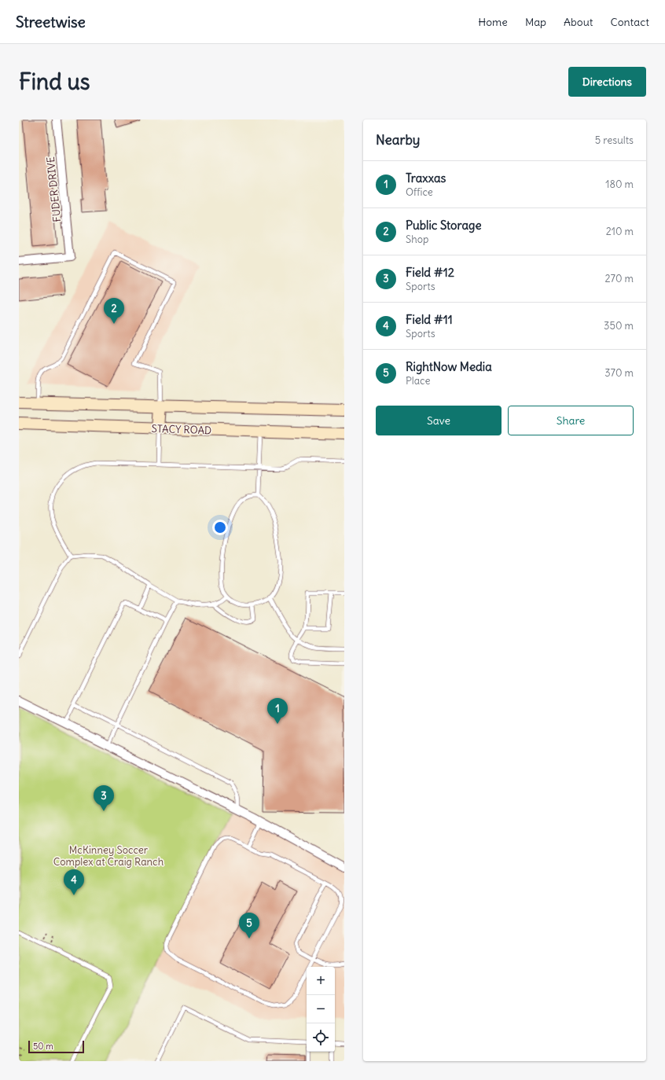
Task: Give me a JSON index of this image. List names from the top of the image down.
{
  "streets": {
    "main road": ["STACY ROAD"],
    "street": ["FUDER DRIVE"]
  },
  "parks": ["McKinney Soccer Complex at Craig Ranch"],
  "scale_bar": "50 m",
  "page": {
    "header": "Streetwise",
    "nav": [
      "Home",
      "Map",
      "About",
      "Contact"
    ],
    "buttons": [
      "Directions",
      ["Save", "Share"]
    ],
    "title": "Find us",
    "heading": ["Nearby", "5 results"],
    "list": [
      {
        "mark": "1",
        "name": "Traxxas",
        "note": "Office",
        "value": "180 m"
      },
      {
        "mark": "2",
        "name": "Public Storage",
        "note": "Shop",
        "value": "210 m"
      },
      {
        "mark": "3",
        "name": "Field #12",
        "note": "Sports",
        "value": "270 m"
      },
      {
        "mark": "4",
        "name": "Field #11",
        "note": "Sports",
        "value": "350 m"
      },
      {
        "mark": "5",
        "name": "RightNow Media",
        "note": "Place",
        "value": "370 m"
      }
    ],
    "pins": [
      "2",
      "1",
      "3",
      "4",
      "5"
    ],
    "map_buttons": ["+", "−"],
    "scale": "50 m"
  }
}
